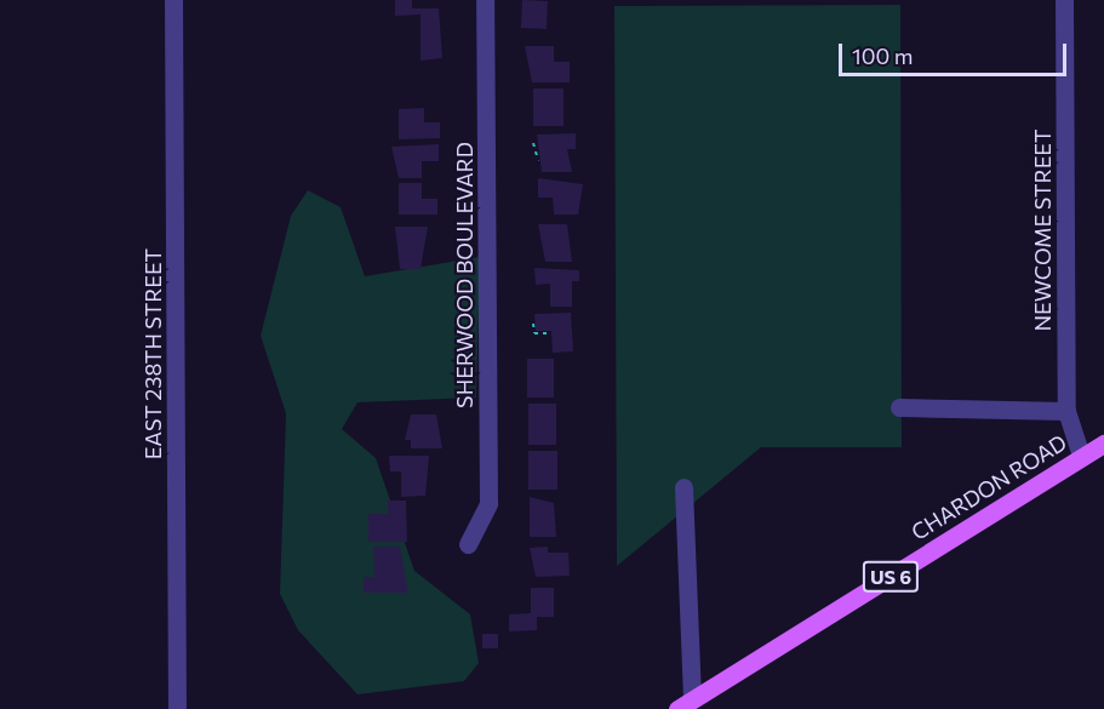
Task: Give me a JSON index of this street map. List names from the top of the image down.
{
  "streets": {
    "main road": ["CHARDON ROAD", "US 6"],
    "street": ["NEWCOME STREET", "SHERWOOD BOULEVARD", "EAST 238TH STREET"]
  },
  "crossings": [
    ["NEWCOME STREET", "CHARDON ROAD"]
  ],
  "scale_bar": "100 m"
}
